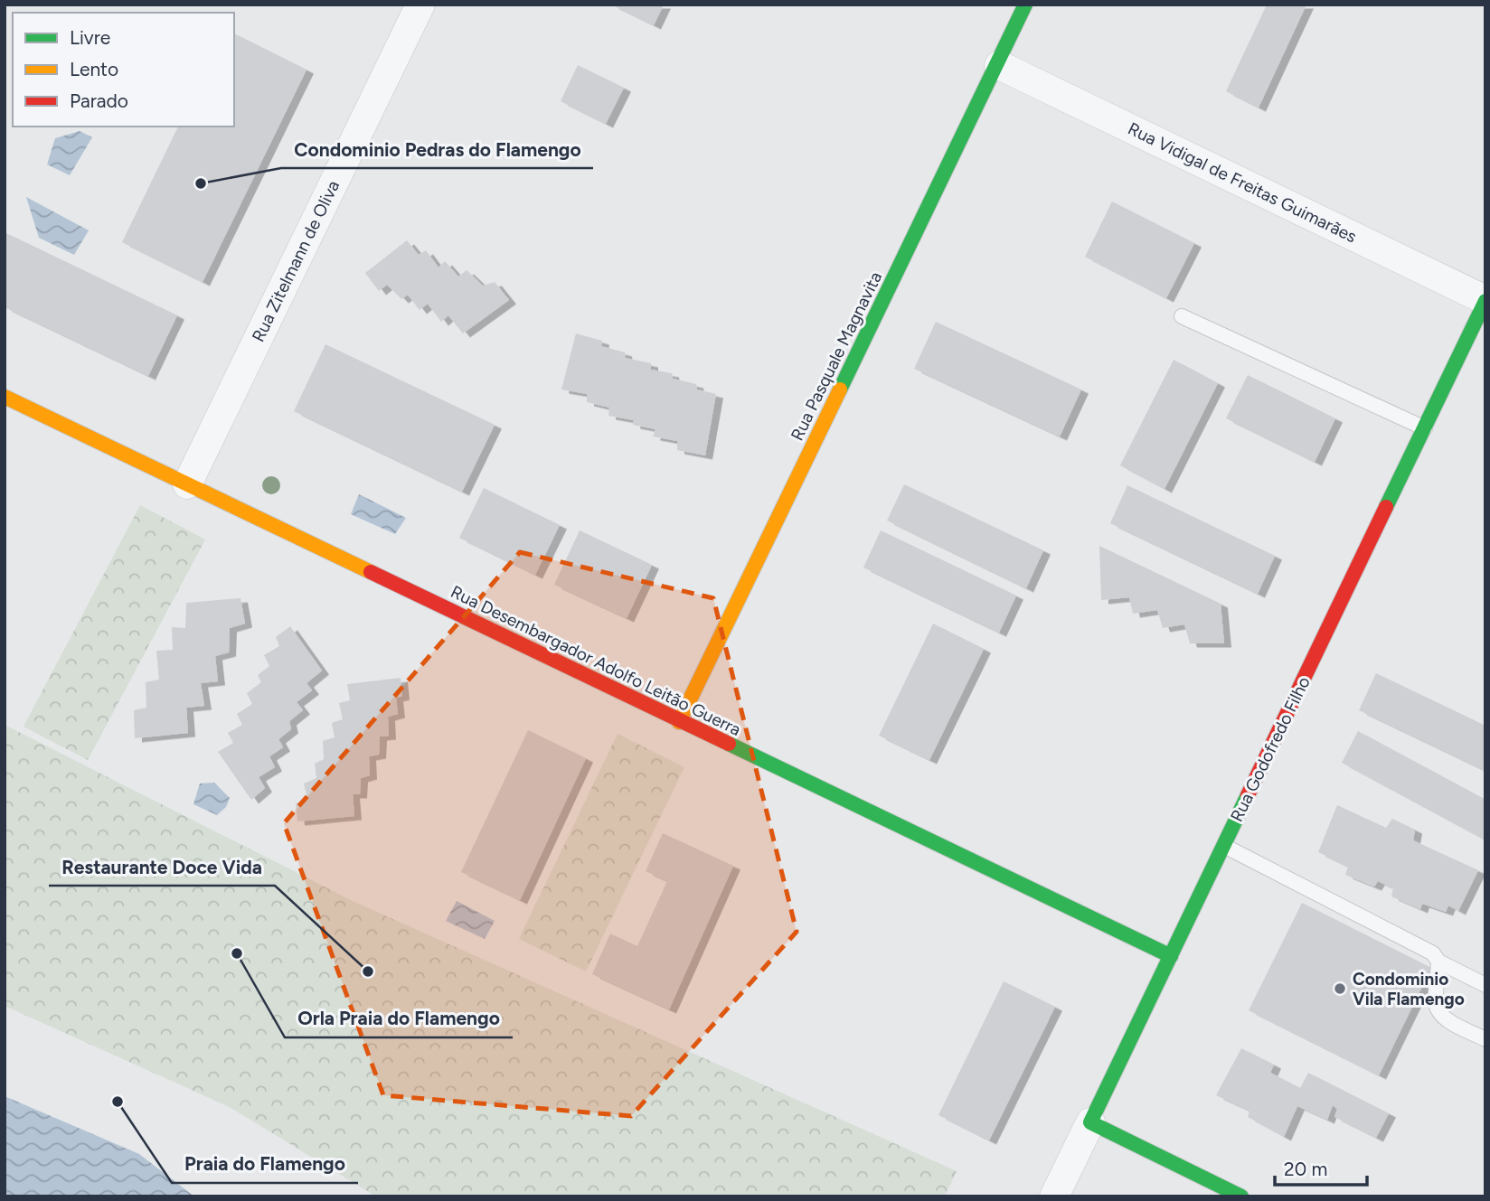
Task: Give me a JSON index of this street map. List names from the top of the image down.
{
  "streets": {
    "street": [
      "Rua Vidigal de Freitas Guimarães",
      "Rua Zitelmann de Oliva",
      "Rua Pasquale Magnavita",
      "Rua Desembargador Adolfo Leitão Guerra",
      "Rua Godofredo Filho"
    ]
  },
  "crossings": [
    ["Rua Vidigal de Freitas Guimarães", "Rua Pasquale Magnavita"],
    ["Rua Vidigal de Freitas Guimarães", "Rua Godofredo Filho"],
    ["Rua Zitelmann de Oliva", "Rua Desembargador Adolfo Leitão Guerra"],
    ["Rua Pasquale Magnavita", "Rua Desembargador Adolfo Leitão Guerra"],
    ["Rua Desembargador Adolfo Leitão Guerra", "Rua Godofredo Filho"]
  ],
  "places": [
    "Condominio Pedras do Flamengo",
    "Orla Praia do Flamengo",
    "Restaurante Doce Vida",
    "Condominio Vila Flamengo",
    "Praia do Flamengo"
  ],
  "legend": ["Livre", "Lento", "Parado"],
  "scale_bar": "20 m"
}
